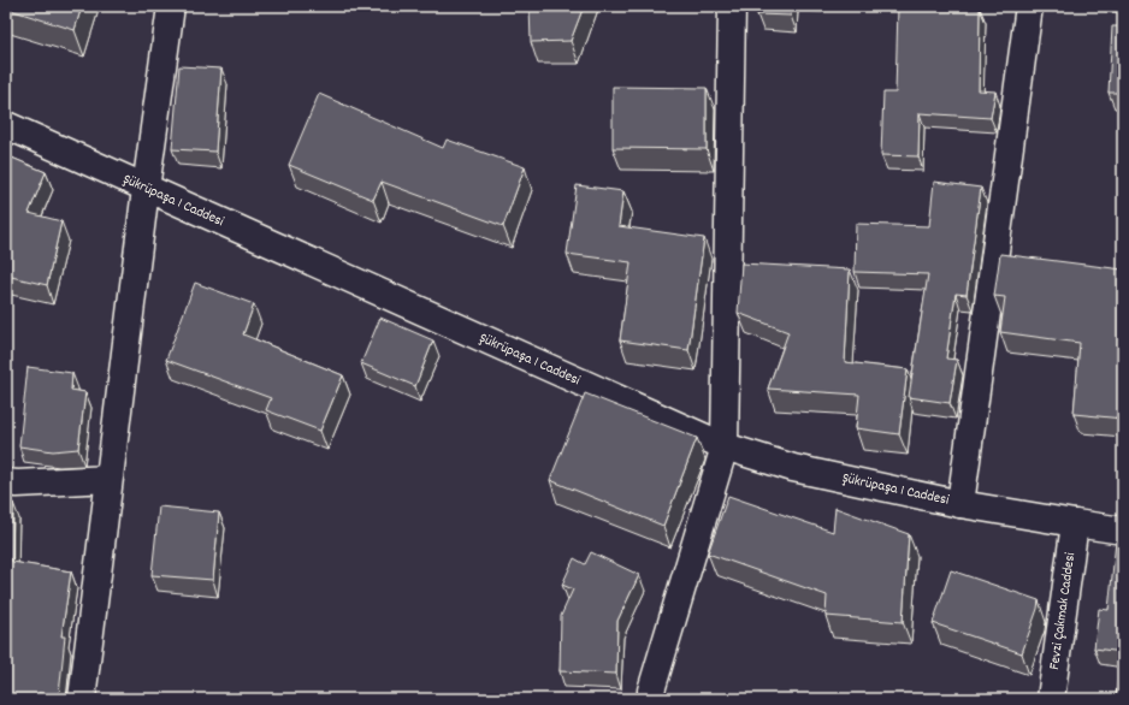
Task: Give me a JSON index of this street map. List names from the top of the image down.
{
  "streets": {
    "street": ["Şükrüpaşa 1 Caddesi", "Fevzi Çakmak Caddesi"]
  },
  "crossings": [
    ["Şükrüpaşa 1 Caddesi", "Fevzi Çakmak Caddesi"]
  ]
}
